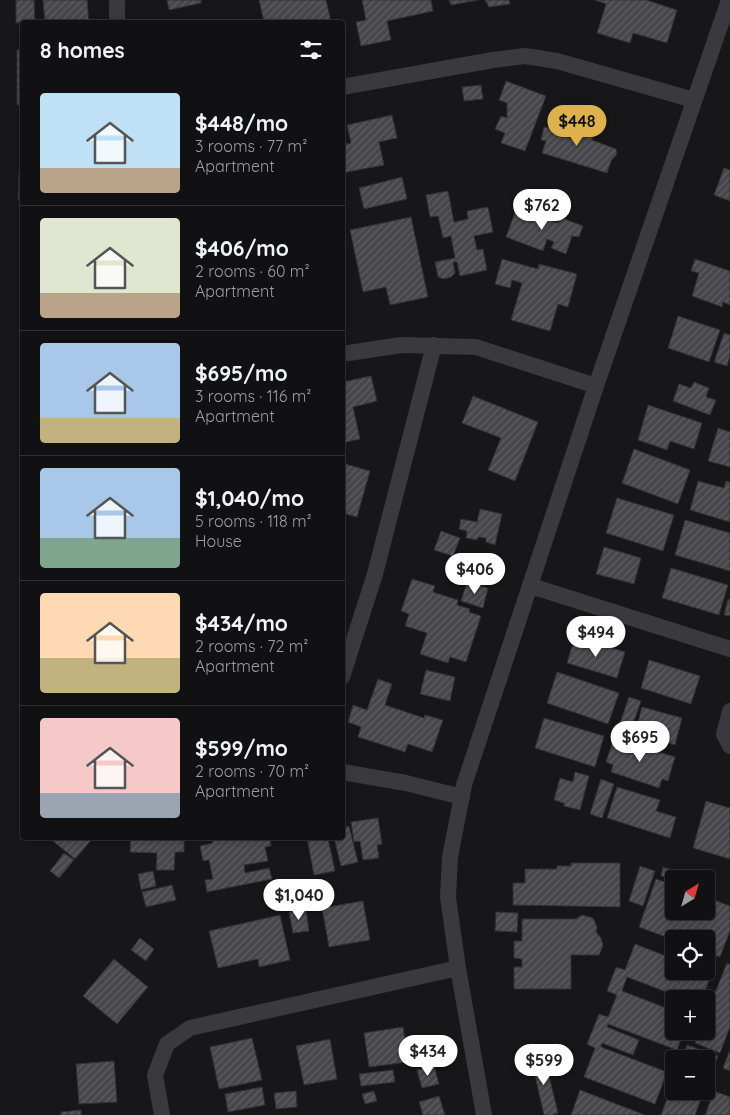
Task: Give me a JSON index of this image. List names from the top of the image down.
{
  "north": "top right",
  "page": {
    "heading": "8 homes",
    "list": [
      {
        "name": "$448/mo",
        "note": "3 rooms · 77 m² · Apartment"
      },
      {
        "name": "$406/mo",
        "note": "2 rooms · 60 m² · Apartment"
      },
      {
        "name": "$695/mo",
        "note": "3 rooms · 116 m² · Apartment"
      },
      {
        "name": "$1,040/mo",
        "note": "5 rooms · 118 m² · House"
      },
      {
        "name": "$434/mo",
        "note": "2 rooms · 72 m² · Apartment"
      },
      {
        "name": "$599/mo",
        "note": "2 rooms · 70 m² · Apartment"
      }
    ],
    "price": [
      "$448",
      "$762",
      "$406",
      "$494",
      "$695",
      "$1,040",
      "$434",
      "$599"
    ],
    "map_buttons": ["+", "−"]
  }
}
